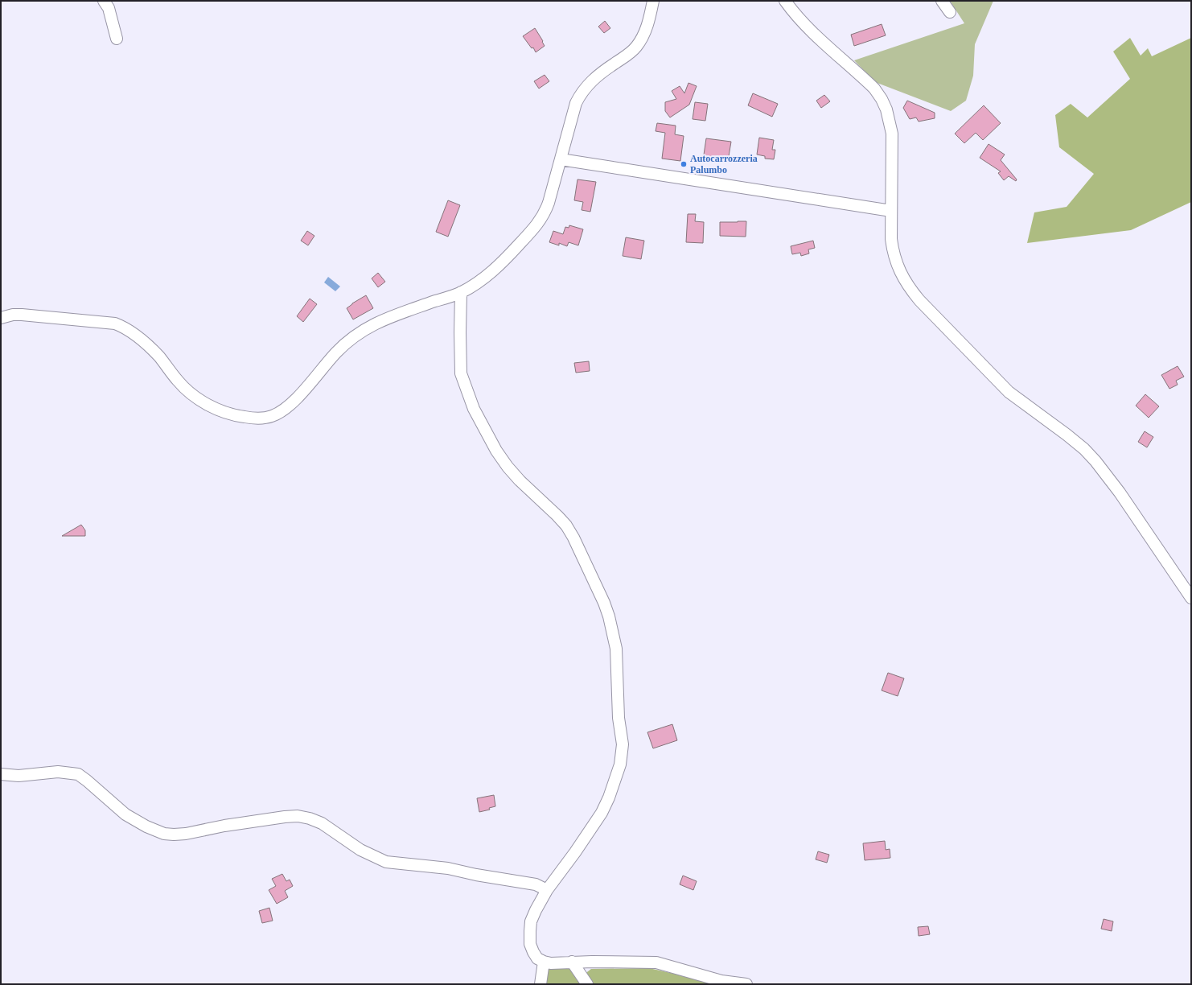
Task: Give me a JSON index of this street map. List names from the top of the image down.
{
  "places": ["Autocarrozzeria Palumbo"]
}
